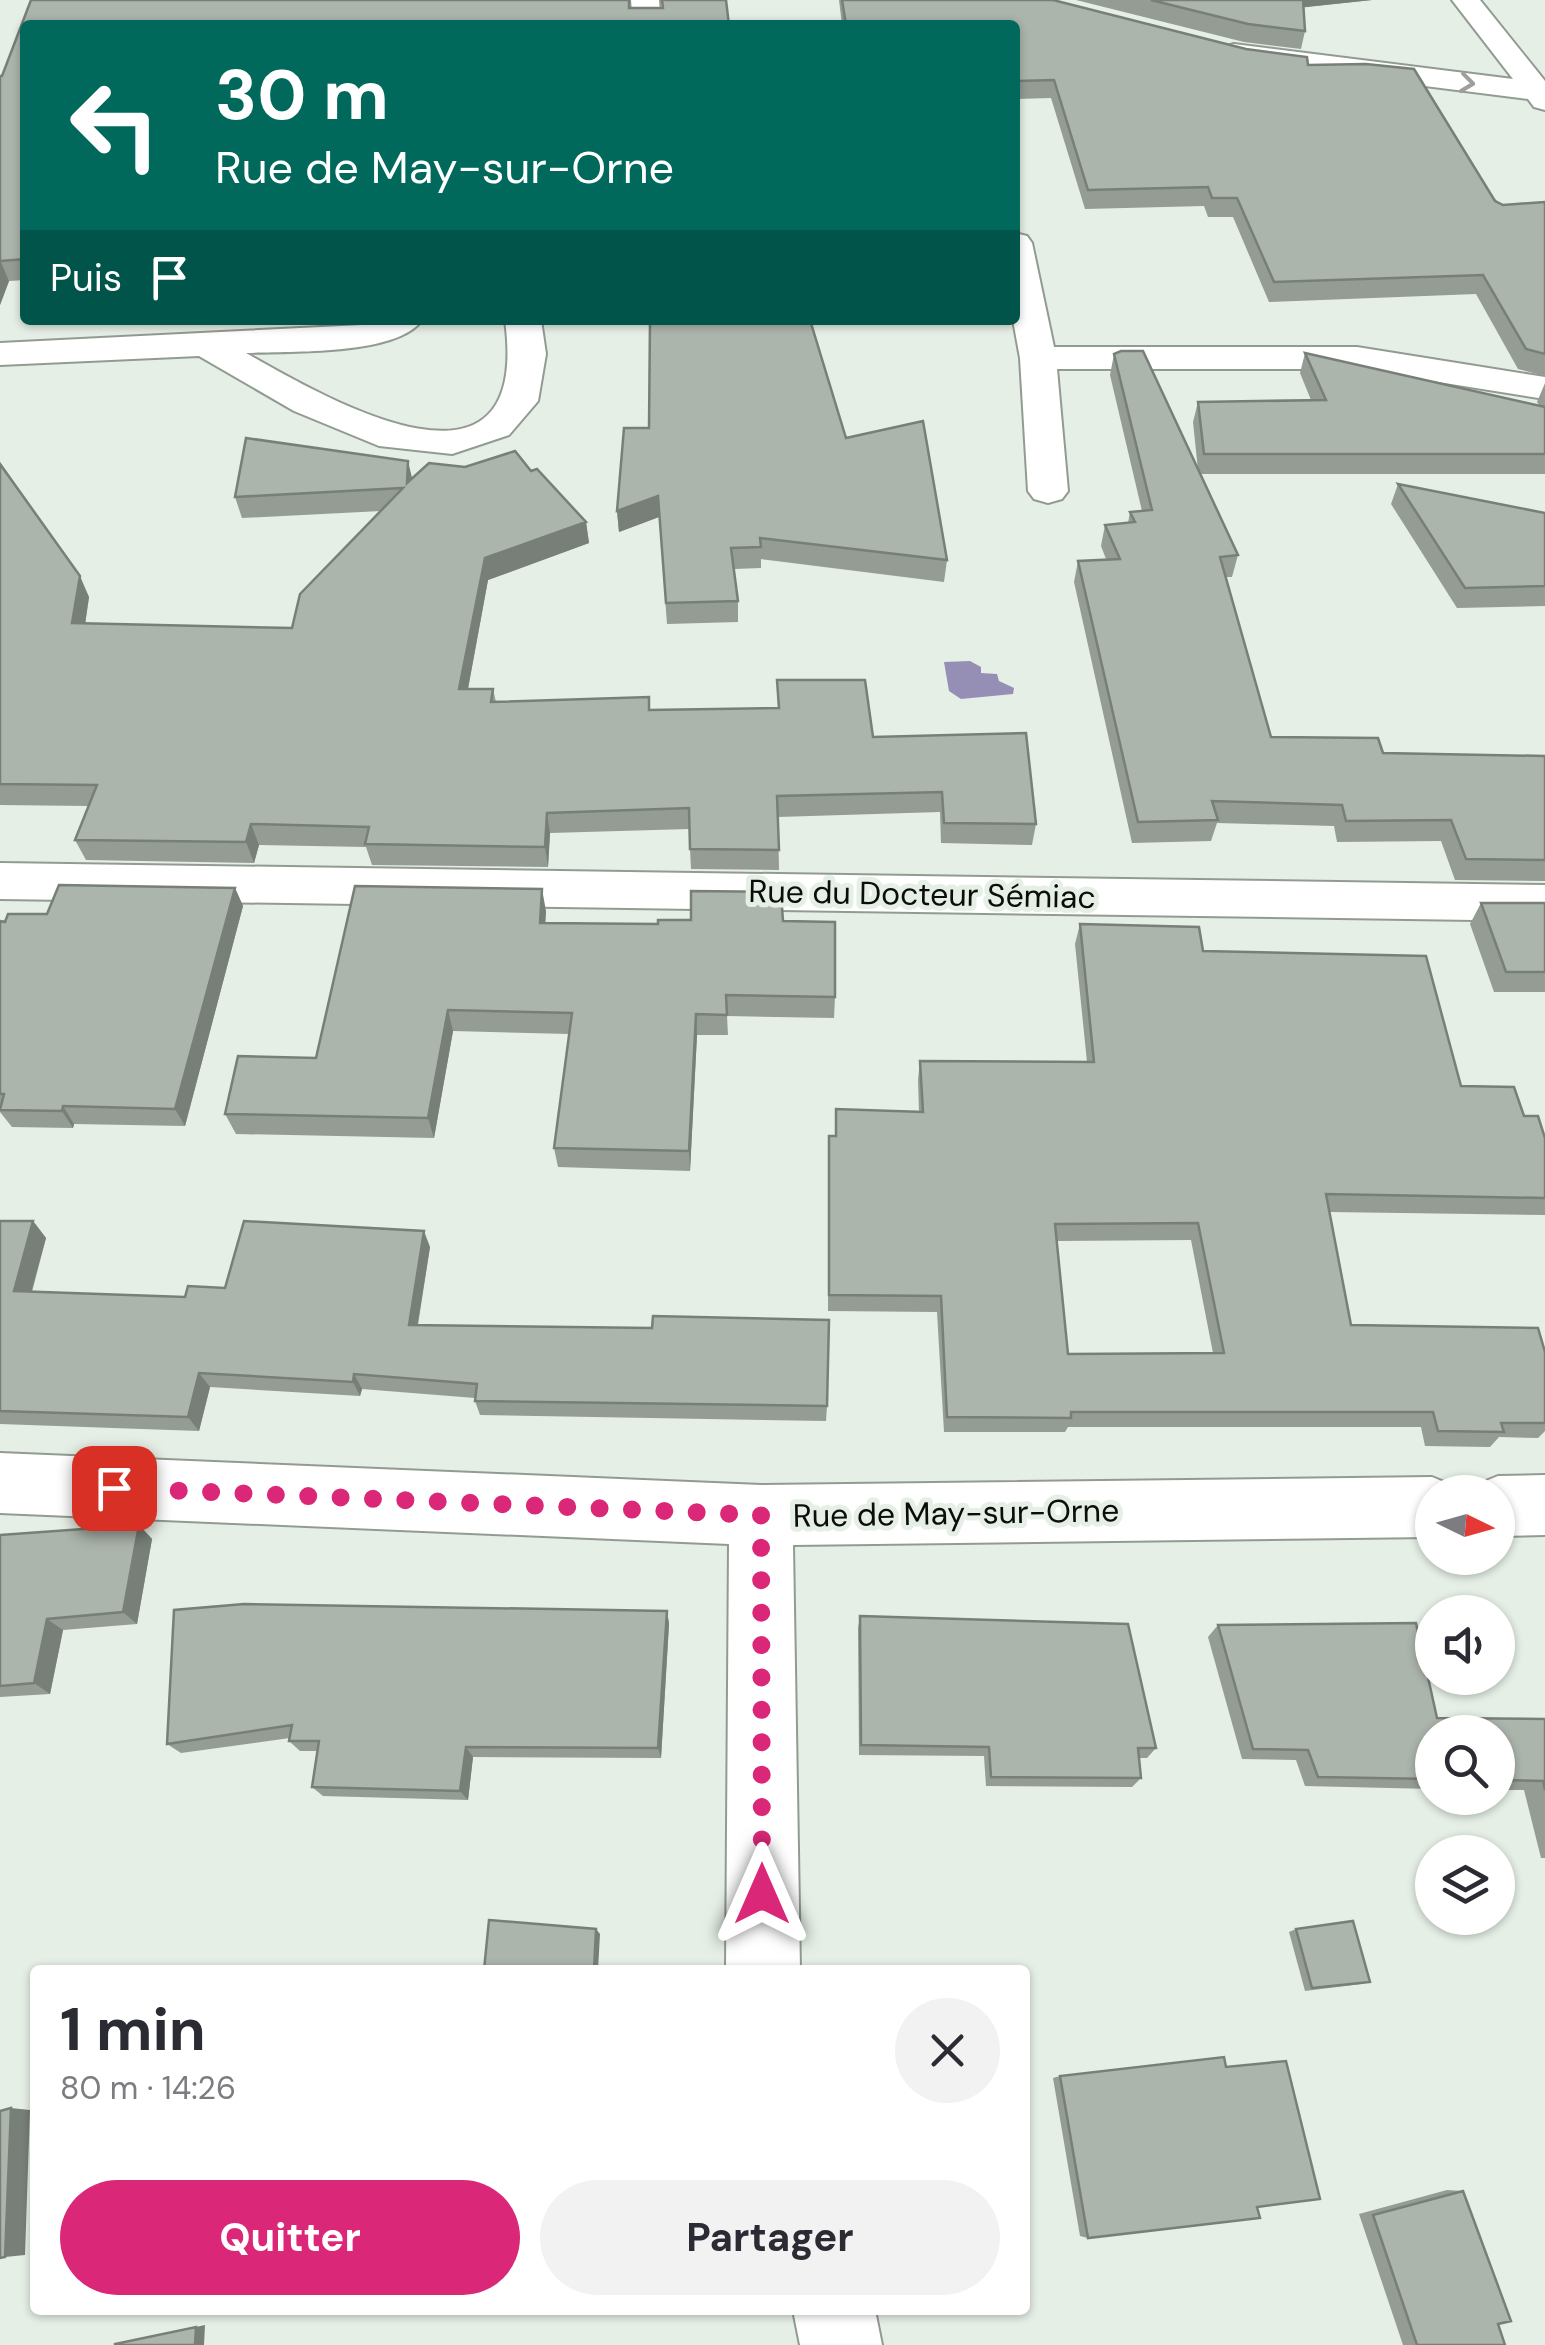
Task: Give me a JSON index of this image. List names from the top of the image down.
{
  "streets": {
    "street": ["Rue du Docteur Sémiac", "Rue de May-sur-Orne"]
  },
  "north": "right",
  "page": {
    "turn": ["30 m", "Rue de May-sur-Orne"],
    "then": "Puis",
    "heading": ["1 min", "80 m · 14:26"],
    "buttons": ["Quitter", "Partager"]
  }
}
